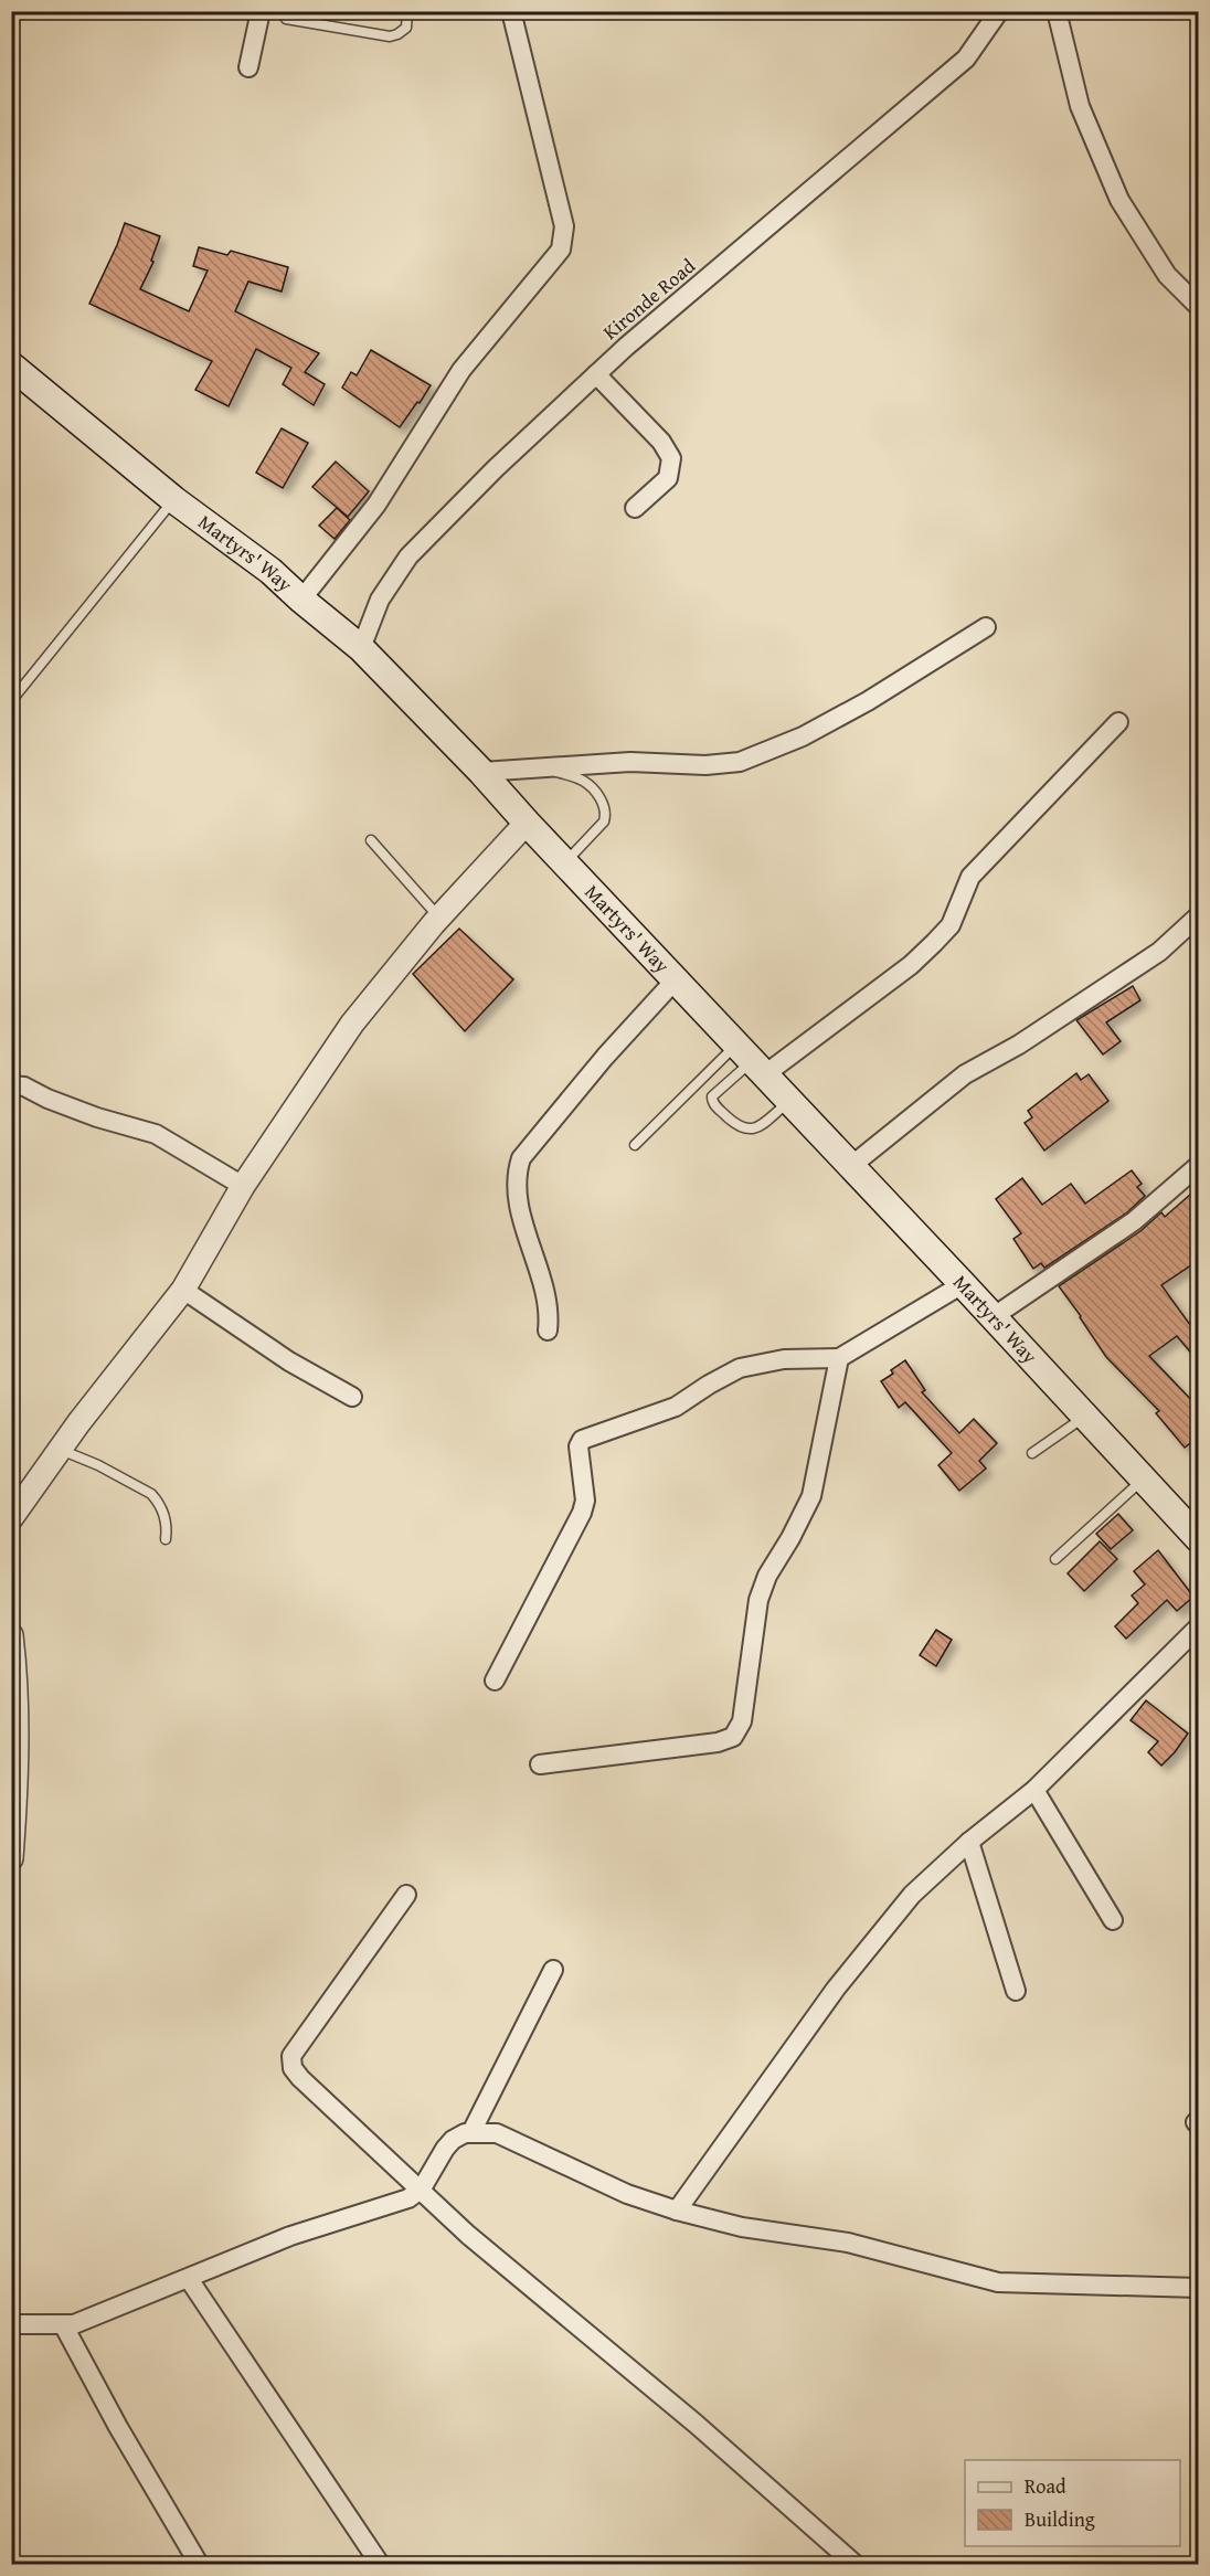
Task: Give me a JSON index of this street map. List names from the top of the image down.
{
  "streets": {
    "main road": ["Martyrs' Way"],
    "street": ["Kironde Road"]
  },
  "crossings": [
    ["Kironde Road", "Martyrs' Way"]
  ],
  "legend": ["Road", "Building"]
}
